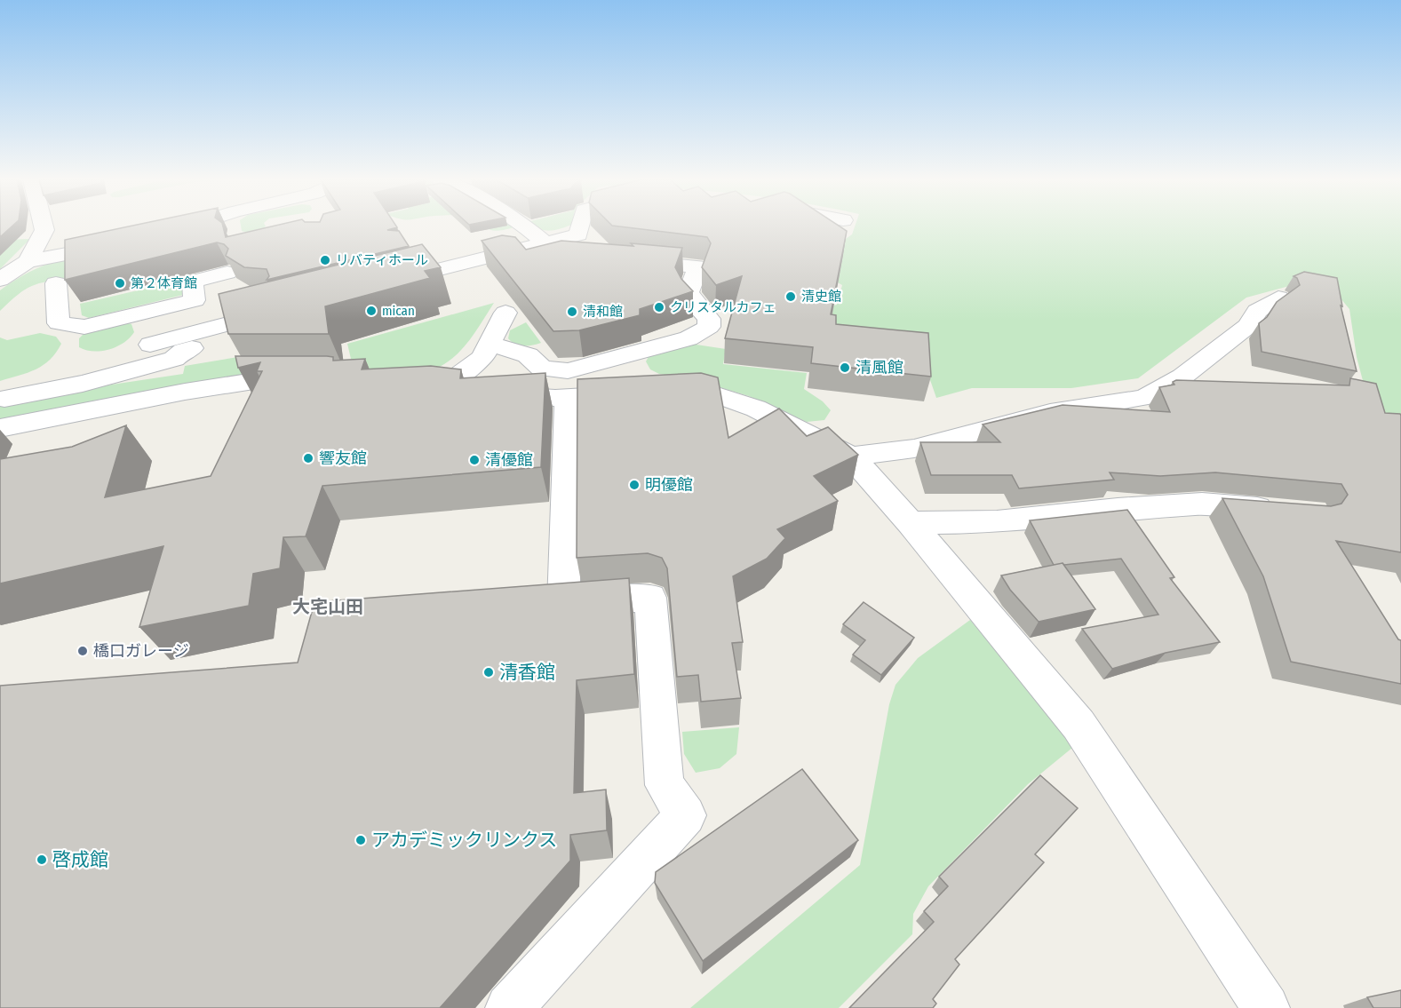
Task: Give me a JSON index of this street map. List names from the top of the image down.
{
  "districts": ["大宅山田"],
  "places": [
    "リバティホール",
    "第２体育館",
    "清史館",
    "クリスタルカフェ",
    "mican",
    "清和館",
    "清風館",
    "響友館",
    "清優館",
    "明優館",
    "橋口ガレージ",
    "清香館",
    "アカデミックリンクス",
    "啓成館"
  ]
}
